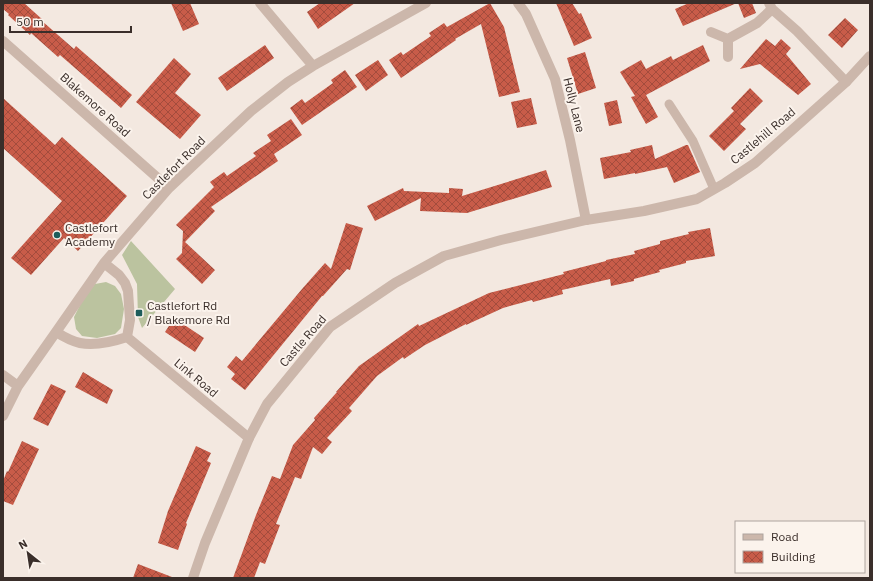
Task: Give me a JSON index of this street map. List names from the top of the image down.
{
  "streets": {
    "street": [
      "Blakemore Road",
      "Holly Lane",
      "Castlehill Road",
      "Castlefort Road",
      "Castle Road",
      "Link Road"
    ]
  },
  "crossings": [
    ["Blakemore Road", "Castlefort Road"],
    ["Holly Lane", "Castlehill Road"],
    ["Holly Lane", "Castle Road"],
    ["Castlehill Road", "Castle Road"],
    ["Castle Road", "Link Road"]
  ],
  "places": {
    "other": ["Castlefort Academy"],
    "transit": ["Castlefort Rd / Blakemore Rd"]
  },
  "legend": ["Road", "Building"],
  "scale_bar": "50 m",
  "north": "top left"
}
